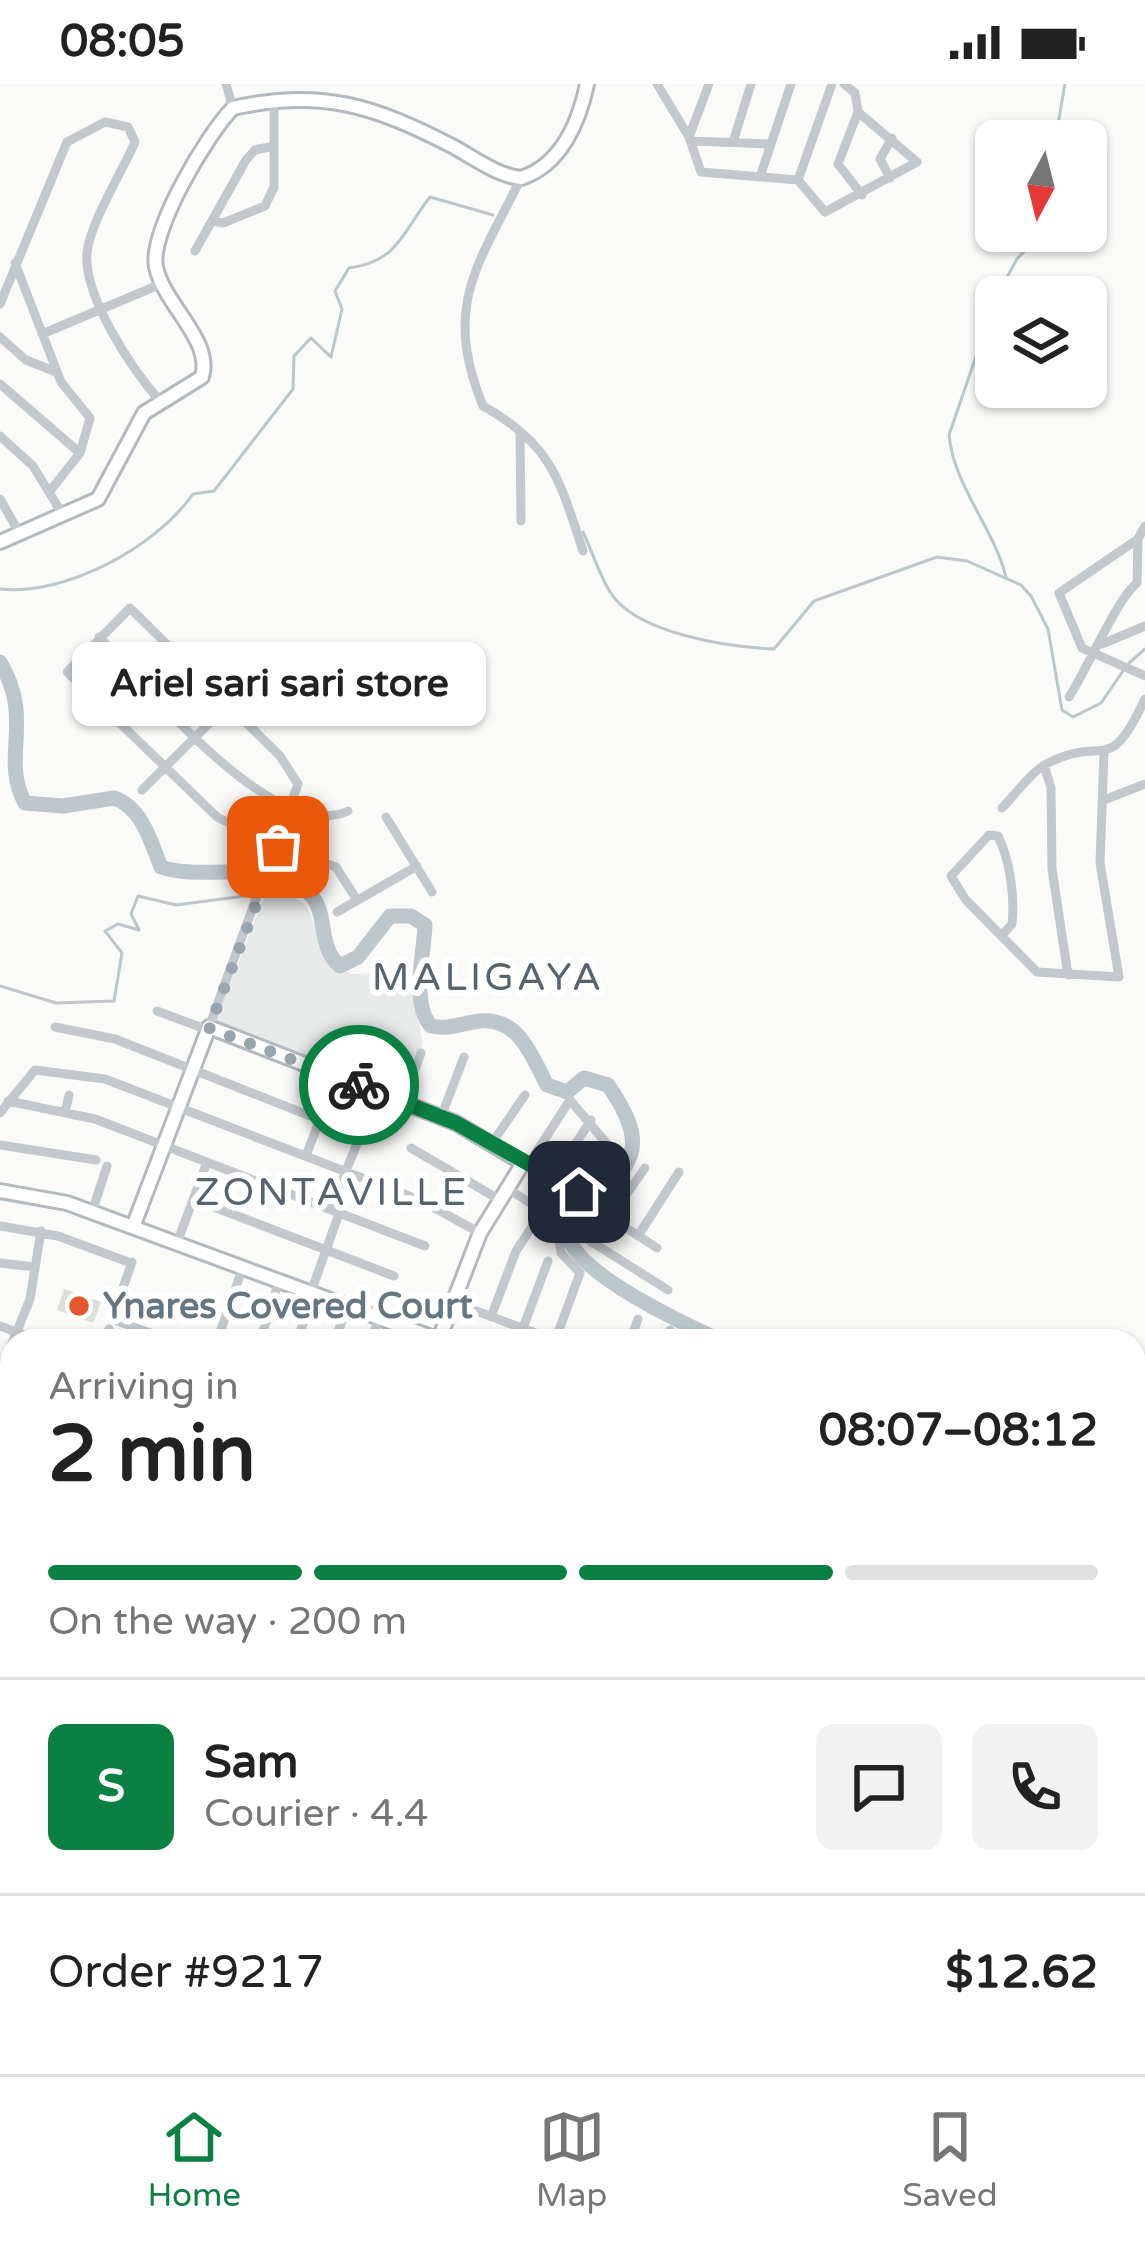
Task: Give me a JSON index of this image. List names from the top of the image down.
{
  "districts": ["MALIGAYA", "ZONTAVILLE"],
  "places": ["Ariel sari sari store", "Ynares Covered Court"],
  "north": "bottom",
  "page": {
    "status": "08:05",
    "bubble": "Ariel sari sari store",
    "heading": ["2 min", "Arriving in", "08:07–08:12"],
    "panel": [
      "Sam",
      "Courier · 4.4",
      "Order #9217",
      "$12.62"
    ],
    "bar": "On the way · 200 m",
    "round": "S",
    "tabs": ["Home", "Map", "Saved"]
  }
}
